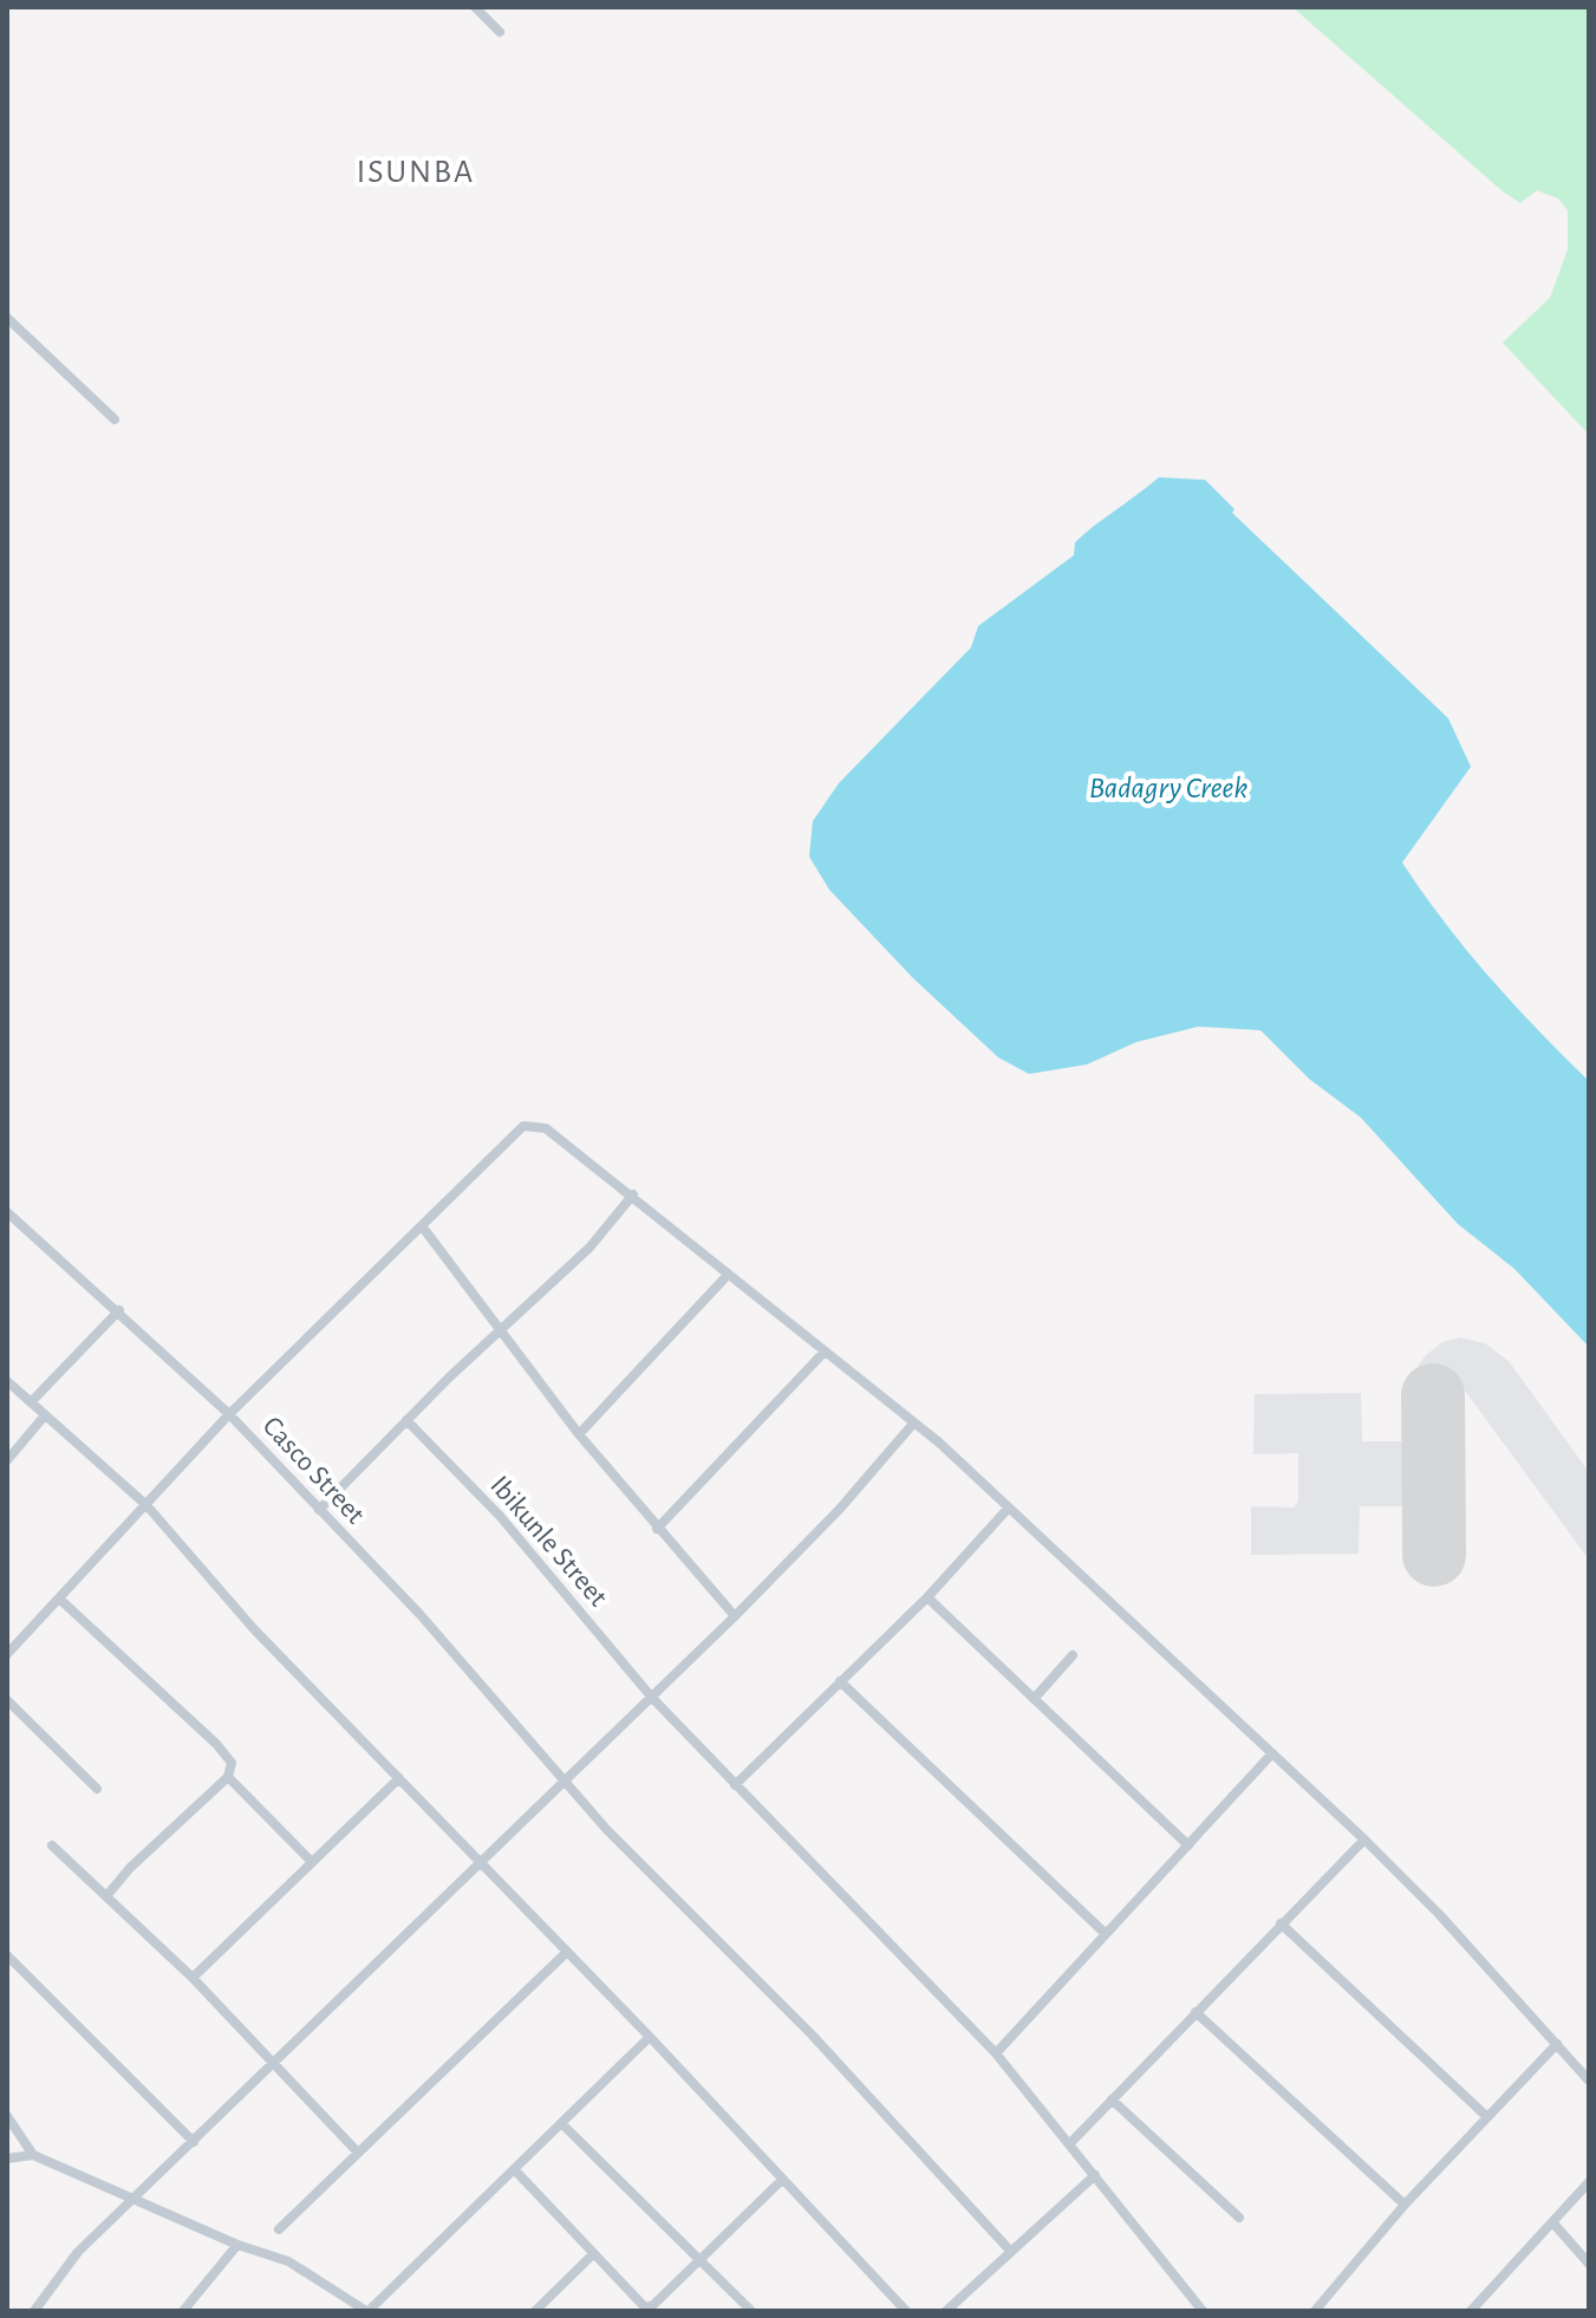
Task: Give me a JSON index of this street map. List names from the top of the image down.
{
  "streets": {
    "street": ["Casco Street", "Ibikunle Street"]
  },
  "districts": ["ISUNBA"],
  "water": ["Badagry Creek"]
}
